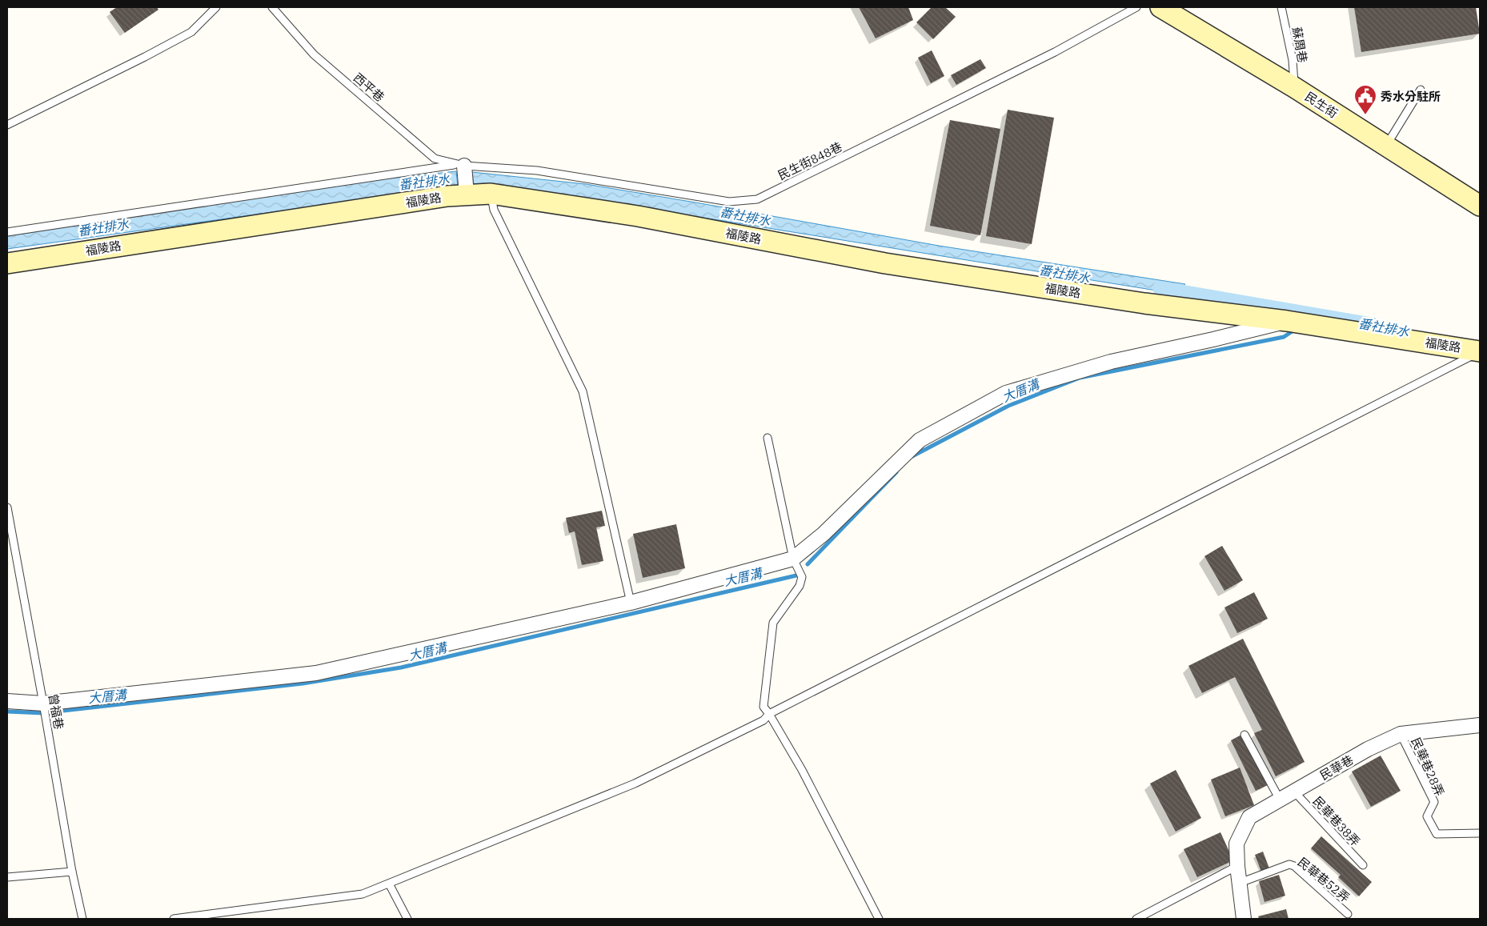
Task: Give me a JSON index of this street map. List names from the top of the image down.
{
  "streets": {
    "street": ["民生街", "福陵路", "民華巷"],
    "lane": [
      "蘇周巷",
      "西平巷",
      "民生街848巷",
      "曾福巷",
      "民華巷28弄",
      "民華巷38弄",
      "民華巷52弄"
    ]
  },
  "crossings": [
    ["蘇周巷", "民生街"],
    ["西平巷", "民生街848巷"],
    ["民華巷28弄", "民華巷"],
    ["民華巷", "民華巷38弄"],
    ["民華巷", "民華巷52弄"]
  ],
  "water": ["番社排水", "大厝溝"],
  "places": {
    "public building": ["秀水分駐所"]
  }
}
